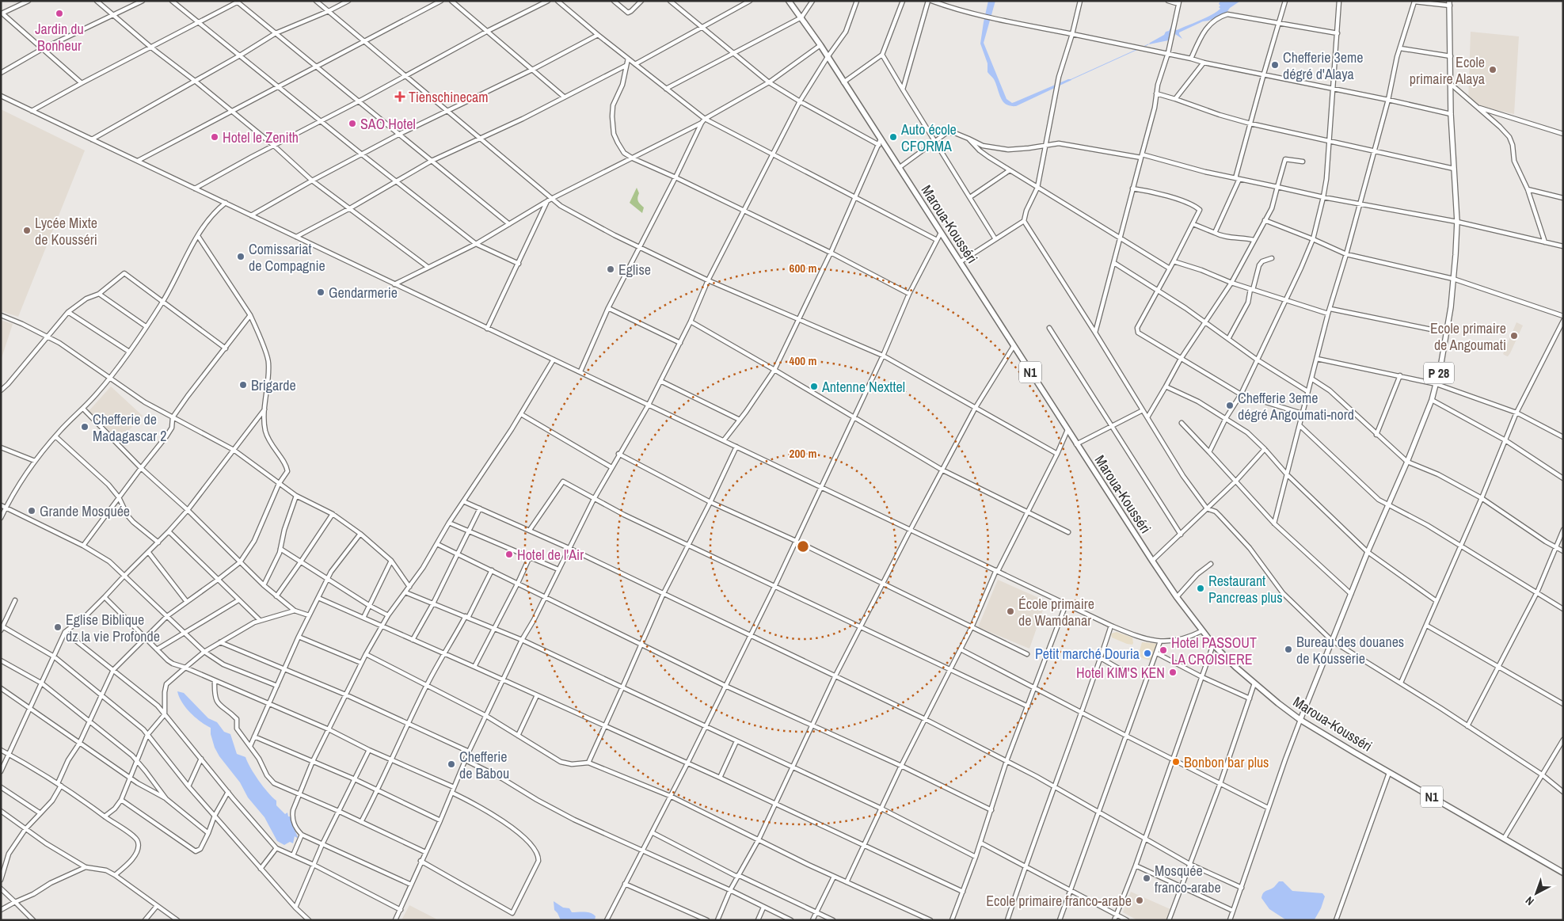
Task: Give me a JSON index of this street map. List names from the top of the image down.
{
  "streets": {
    "highway": ["Maroua-Kousséri", "N1"],
    "main road": ["P 28"]
  },
  "crossings": [
    ["Maroua-Kousséri", "P 28"]
  ],
  "places": {
    "other": [
      "Jardin du Bonheur",
      "Chefferie 3eme dégré d'Alaya",
      "Ecole primaire Alaya",
      "SAO Hotel",
      "Hotel le Zenith",
      "Auto école CFORMA",
      "Lycée Mixte de Kousséri",
      "Comissariat de Compagnie",
      "Eglise",
      "Gendarmerie",
      "Ecole primaire de Angoumati",
      "Brigarde",
      "Antenne Nexttel",
      "Chefferie 3eme dégré Angoumati-nord",
      "Chefferie de Madagascar 2",
      "Grande Mosquée",
      "Hotel de l'Air",
      "Restaurant Pancreas plus",
      "École primaire de Wamdanar",
      "Eglise Biblique dz la vie Profonde",
      "Bureau des douanes de Kousserie",
      "Hotel PASSOUT LA CROISIERE",
      "Petit marché Douria",
      "Hotel KIM'S KEN",
      "Bonbon bar plus",
      "Chefferie de Babou",
      "Mosquée franco-arabe",
      "Ecole primaire franco-arabe"
    ],
    "health": ["Tienschinecam"]
  },
  "north": "bottom left",
  "rings": ["600 m", "400 m", "200 m"]
}
